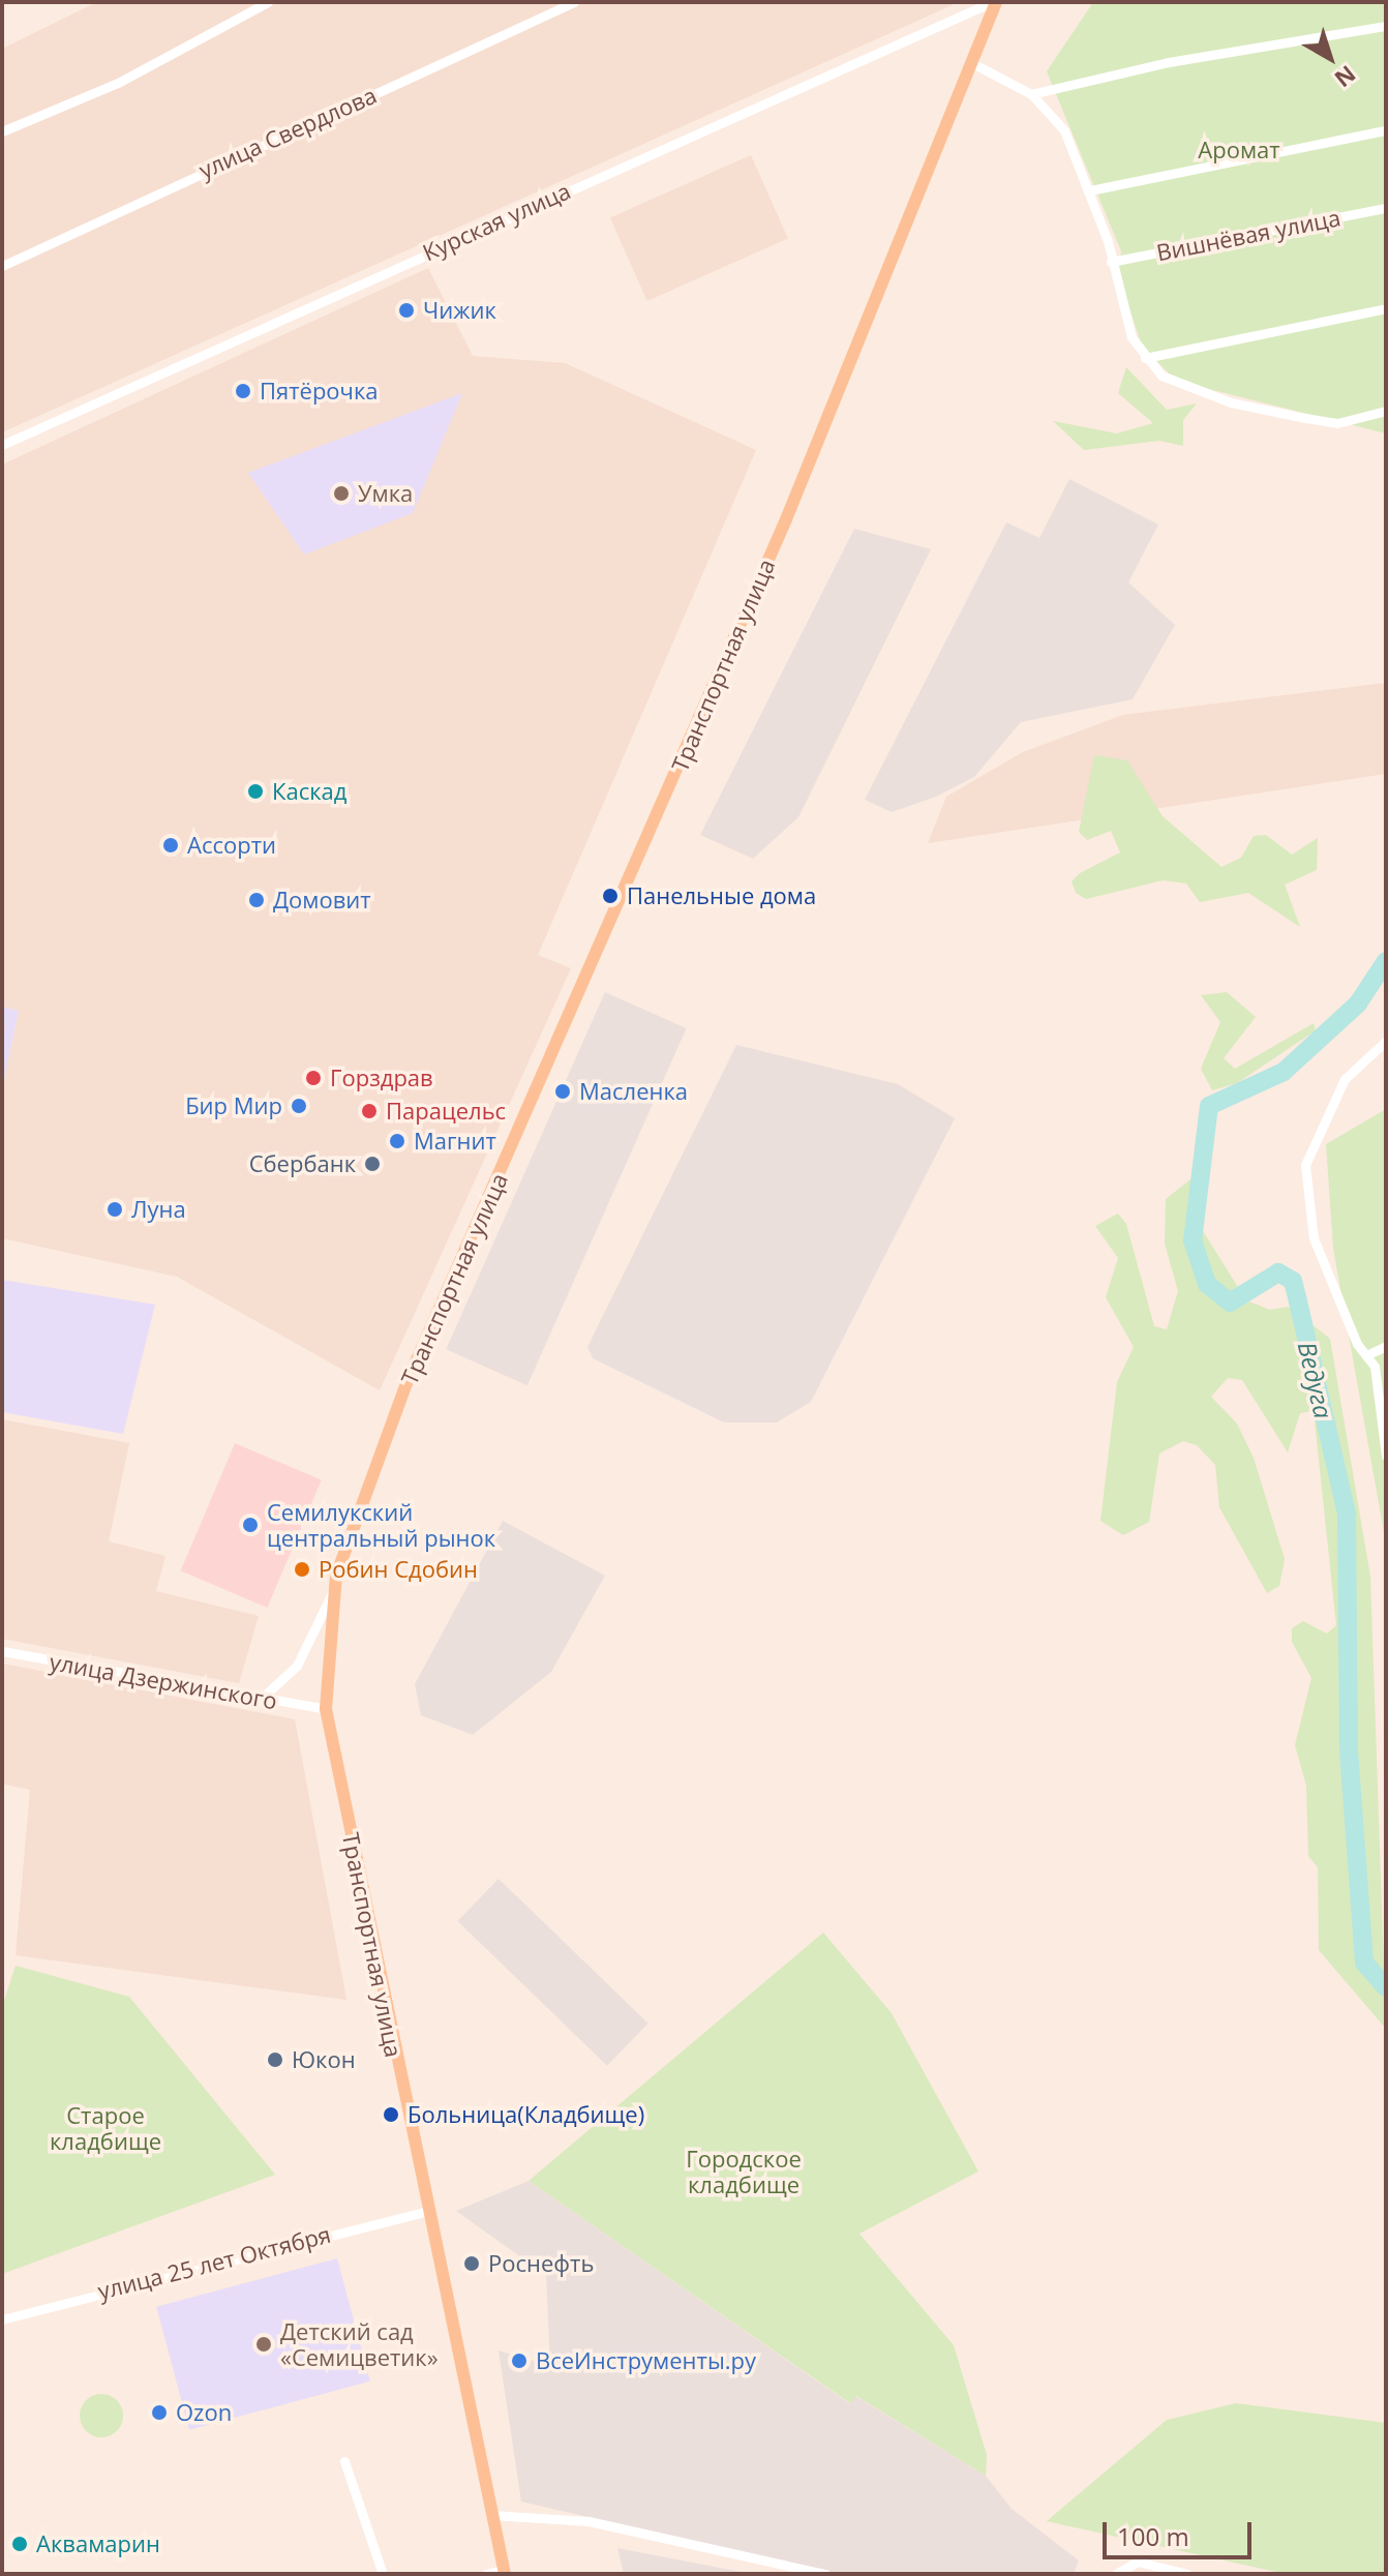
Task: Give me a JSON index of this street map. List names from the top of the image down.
{
  "streets": {
    "main road": ["Транспортная улица"],
    "street": [
      "улица Свердлова",
      "Курская улица",
      "Вишнёвая улица",
      "улица Дзержинского",
      "улица 25 лет Октября"
    ]
  },
  "crossings": [
    ["Курская улица", "Транспортная улица"],
    ["Транспортная улица", "улица Дзержинского"],
    ["Транспортная улица", "улица 25 лет Октября"]
  ],
  "water": ["Ведуга"],
  "parks": ["Аромат", "Старое кладбище", "Городское кладбище"],
  "places": [
    "Чижик",
    "Пятёрочка",
    "Умка",
    "Каскад",
    "Ассорти",
    "Панельные дома",
    "Домовит",
    "Горздрав",
    "Масленка",
    "Бир Мир",
    "Парацельс",
    "Магнит",
    "Сбербанк",
    "Луна",
    "Семилукский центральный рынок",
    "Робин Сдобин",
    "Юкон",
    "Больница(Кладбище)",
    "Роснефть",
    "Детский сад «Семицветик»",
    "ВсеИнструменты.ру",
    "Ozon",
    "Аквамарин"
  ],
  "scale_bar": "100 m",
  "north": "bottom right"
}
